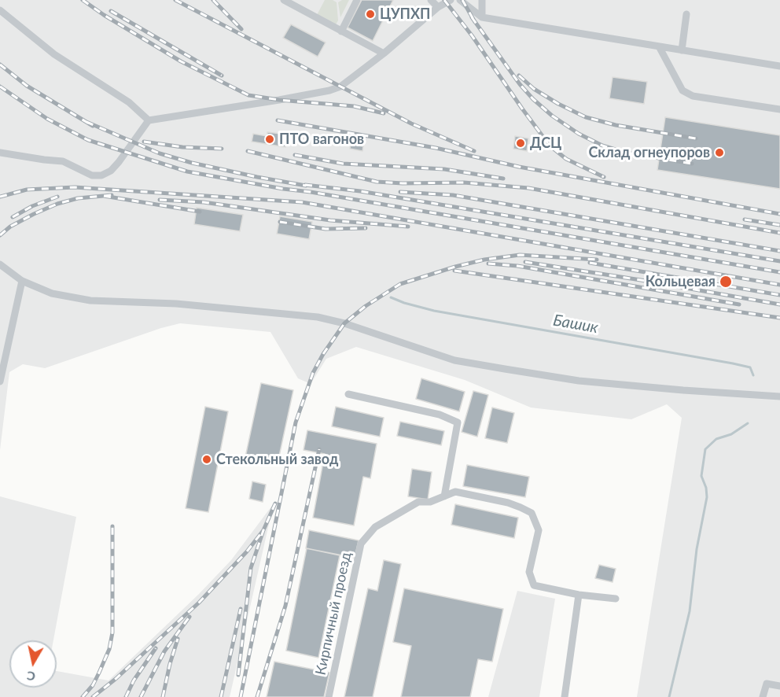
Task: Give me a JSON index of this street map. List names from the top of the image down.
{
  "streets": {
    "street": ["Кирпичный проезд"]
  },
  "water": ["Башик"],
  "places": [
    "ЦУПХП",
    "ПТО вагонов",
    "ДСЦ",
    "Склад огнеупоров",
    "Кольцевая",
    "Стекольный завод"
  ],
  "north": "bottom"
}
